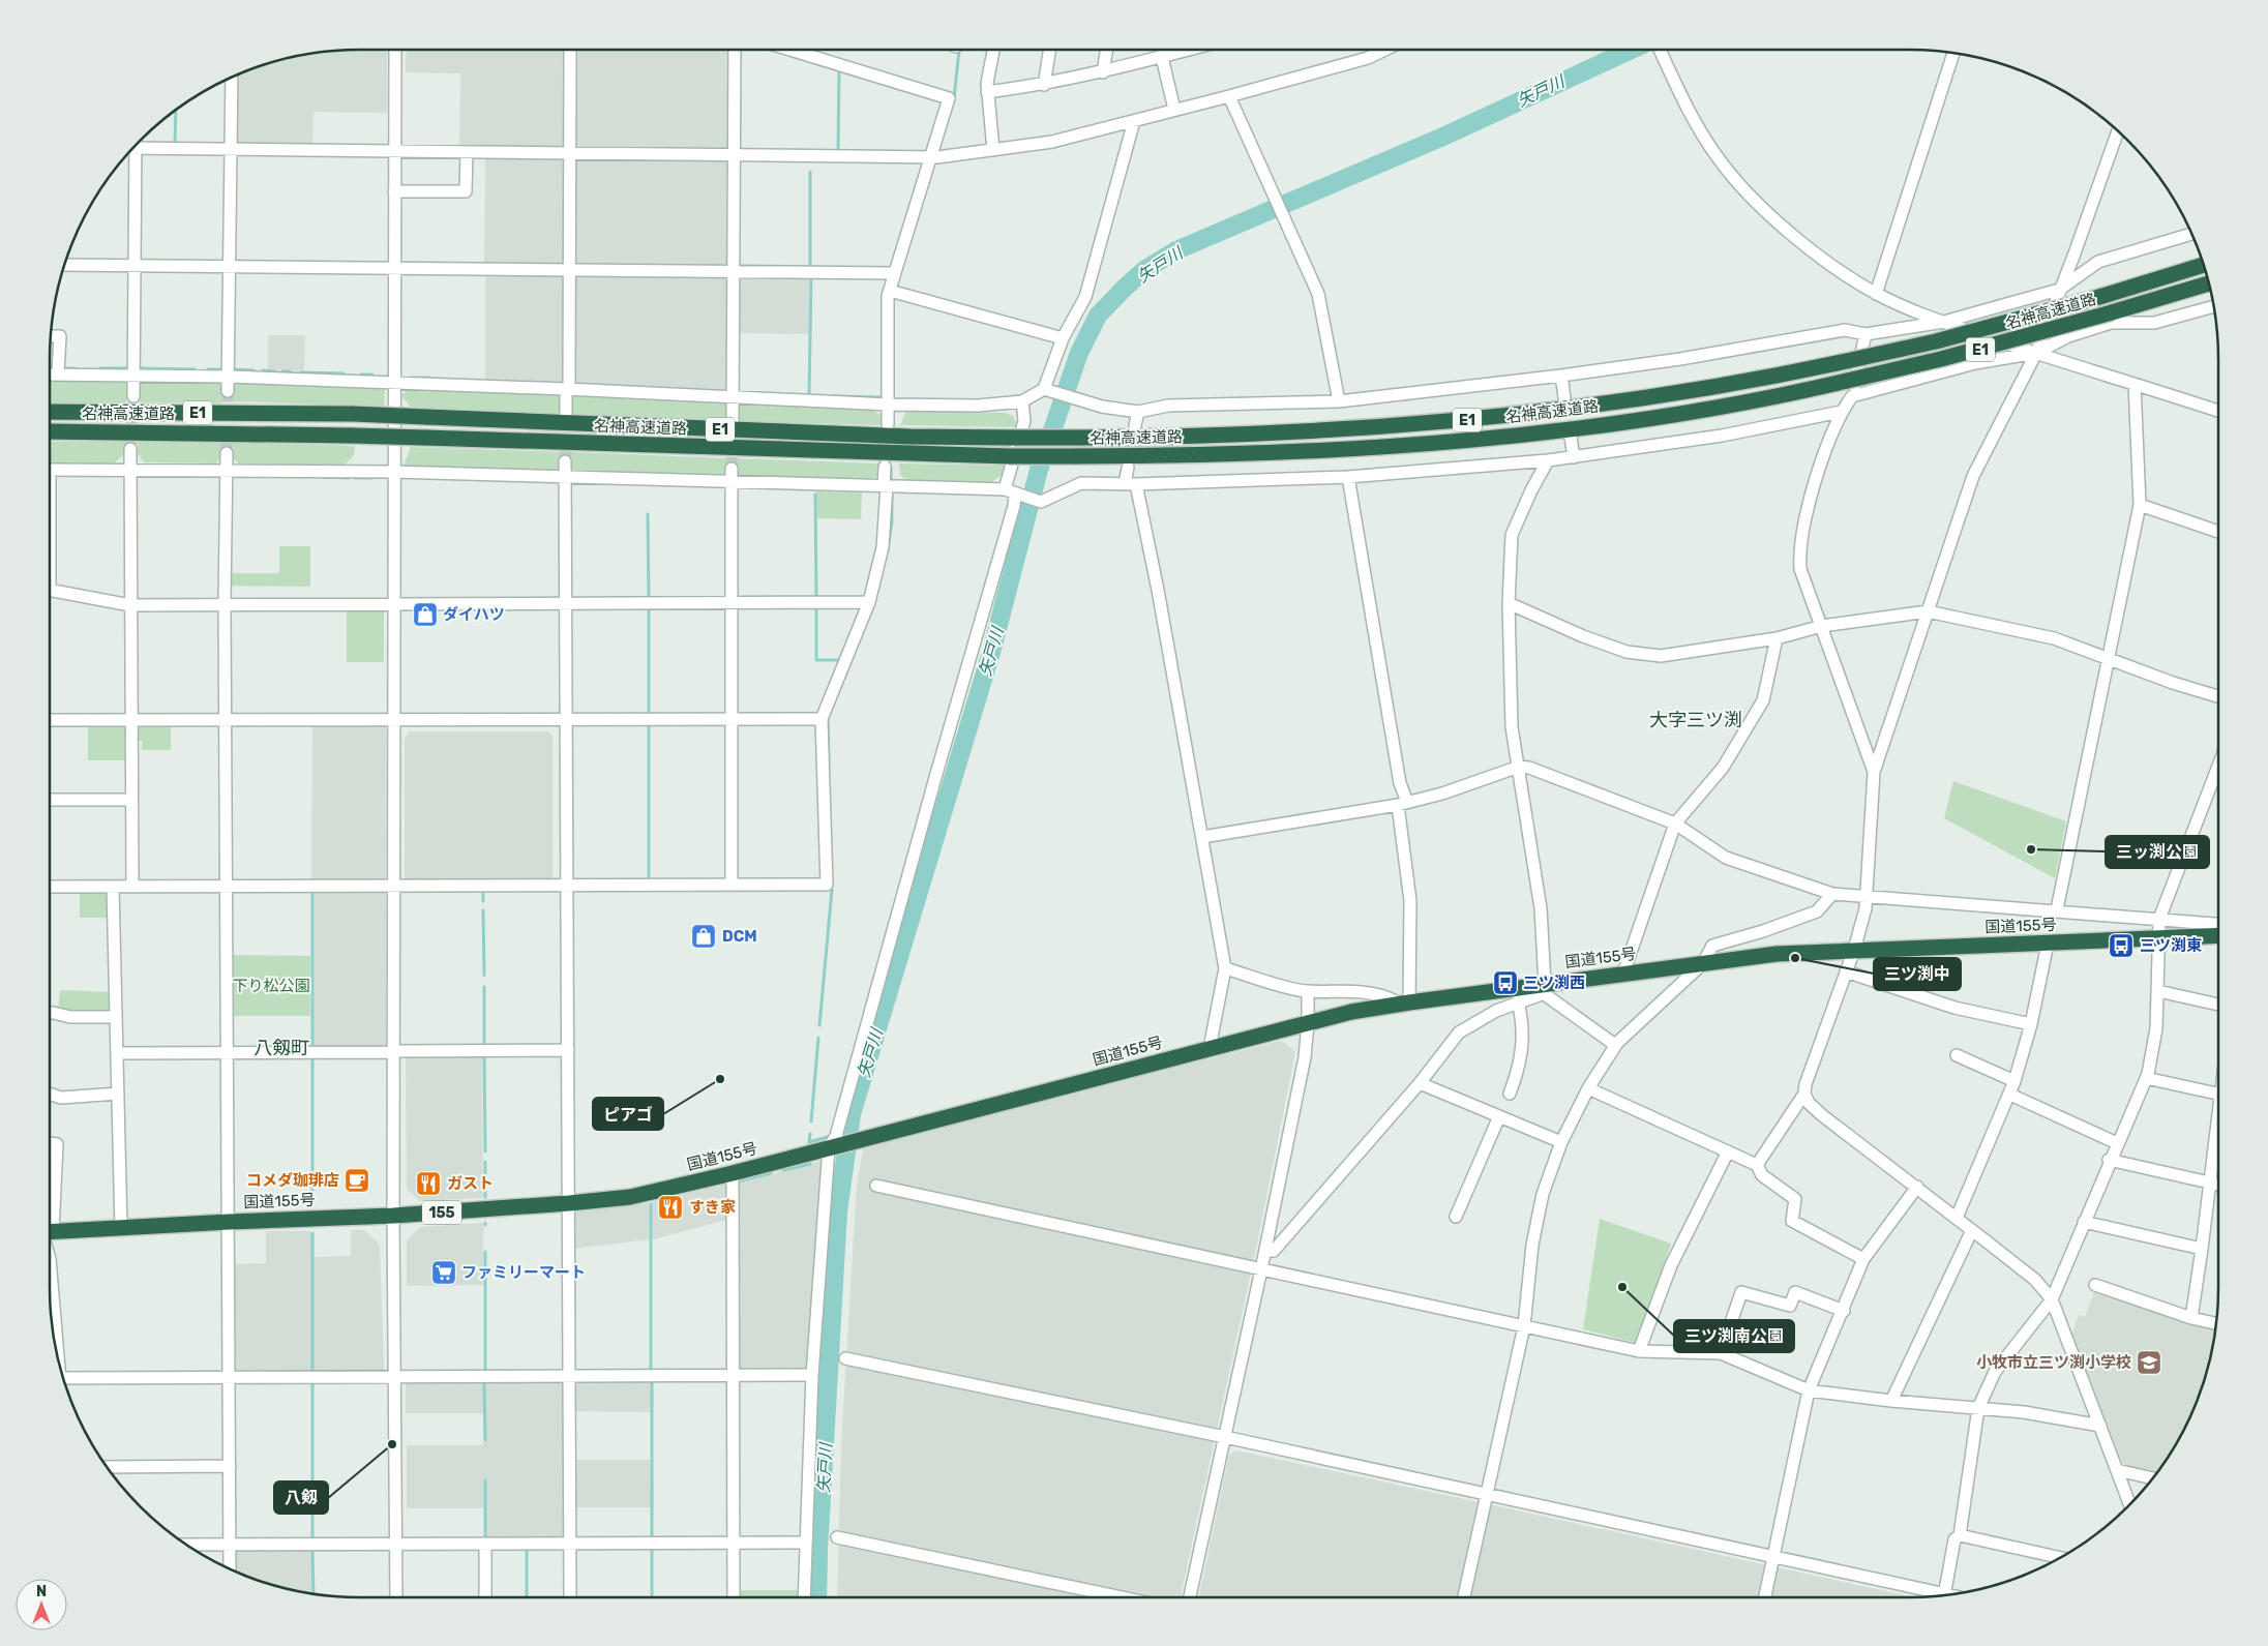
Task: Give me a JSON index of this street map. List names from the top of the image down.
{
  "streets": {
    "highway": [
      "名神高速道路",
      "E1",
      "国道155号",
      "155"
    ]
  },
  "districts": ["大字三ツ渕", "八剱町"],
  "water": ["矢戸川"],
  "parks": ["下り松公園"],
  "places": {
    "shop": ["ダイハツ", "DCM"],
    "other": [
      "三ッ渕公園",
      "三ツ渕中",
      "ピアゴ",
      "三ツ渕南公園",
      "八剱"
    ],
    "bus stop": ["三ツ渕東", "三ツ渕西"],
    "cafe": ["コメダ珈琲店"],
    "restaurant": ["ガスト", "すき家"],
    "supermarket": ["ファミリーマート"],
    "school or university": ["小牧市立三ツ渕小学校"]
  },
  "north": "top"
}
